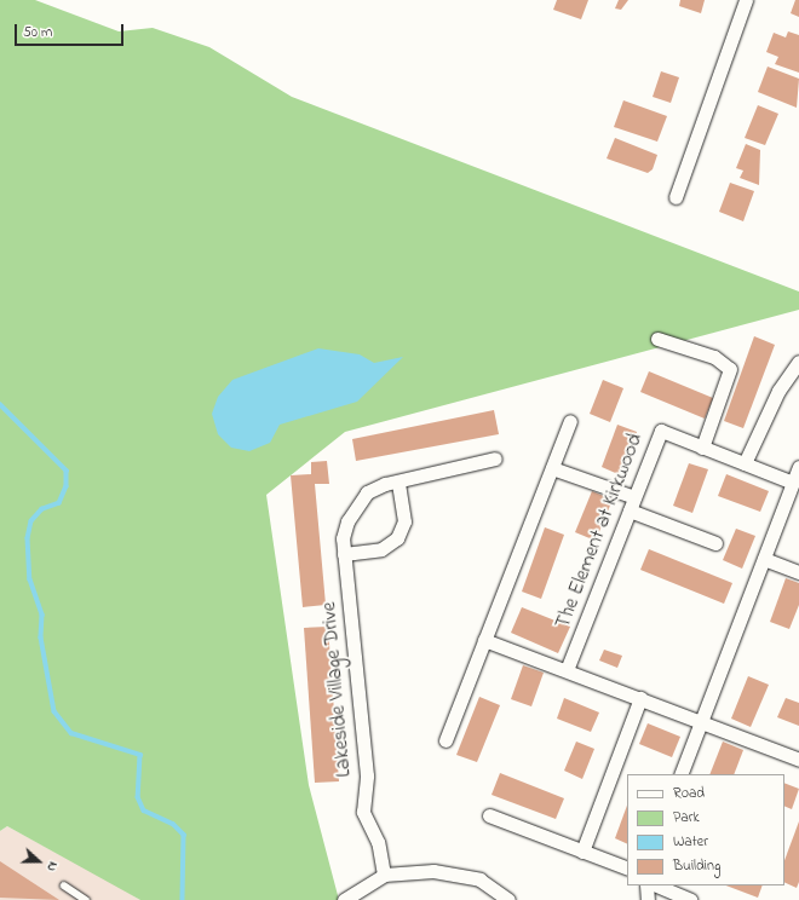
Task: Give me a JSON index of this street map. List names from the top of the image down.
{
  "streets": {
    "street": ["The Element at Kirkwood", "Lakeside Village Drive"]
  },
  "legend": [
    "Road",
    "Park",
    "Water",
    "Building"
  ],
  "scale_bar": "50 m",
  "north": "right"
}
